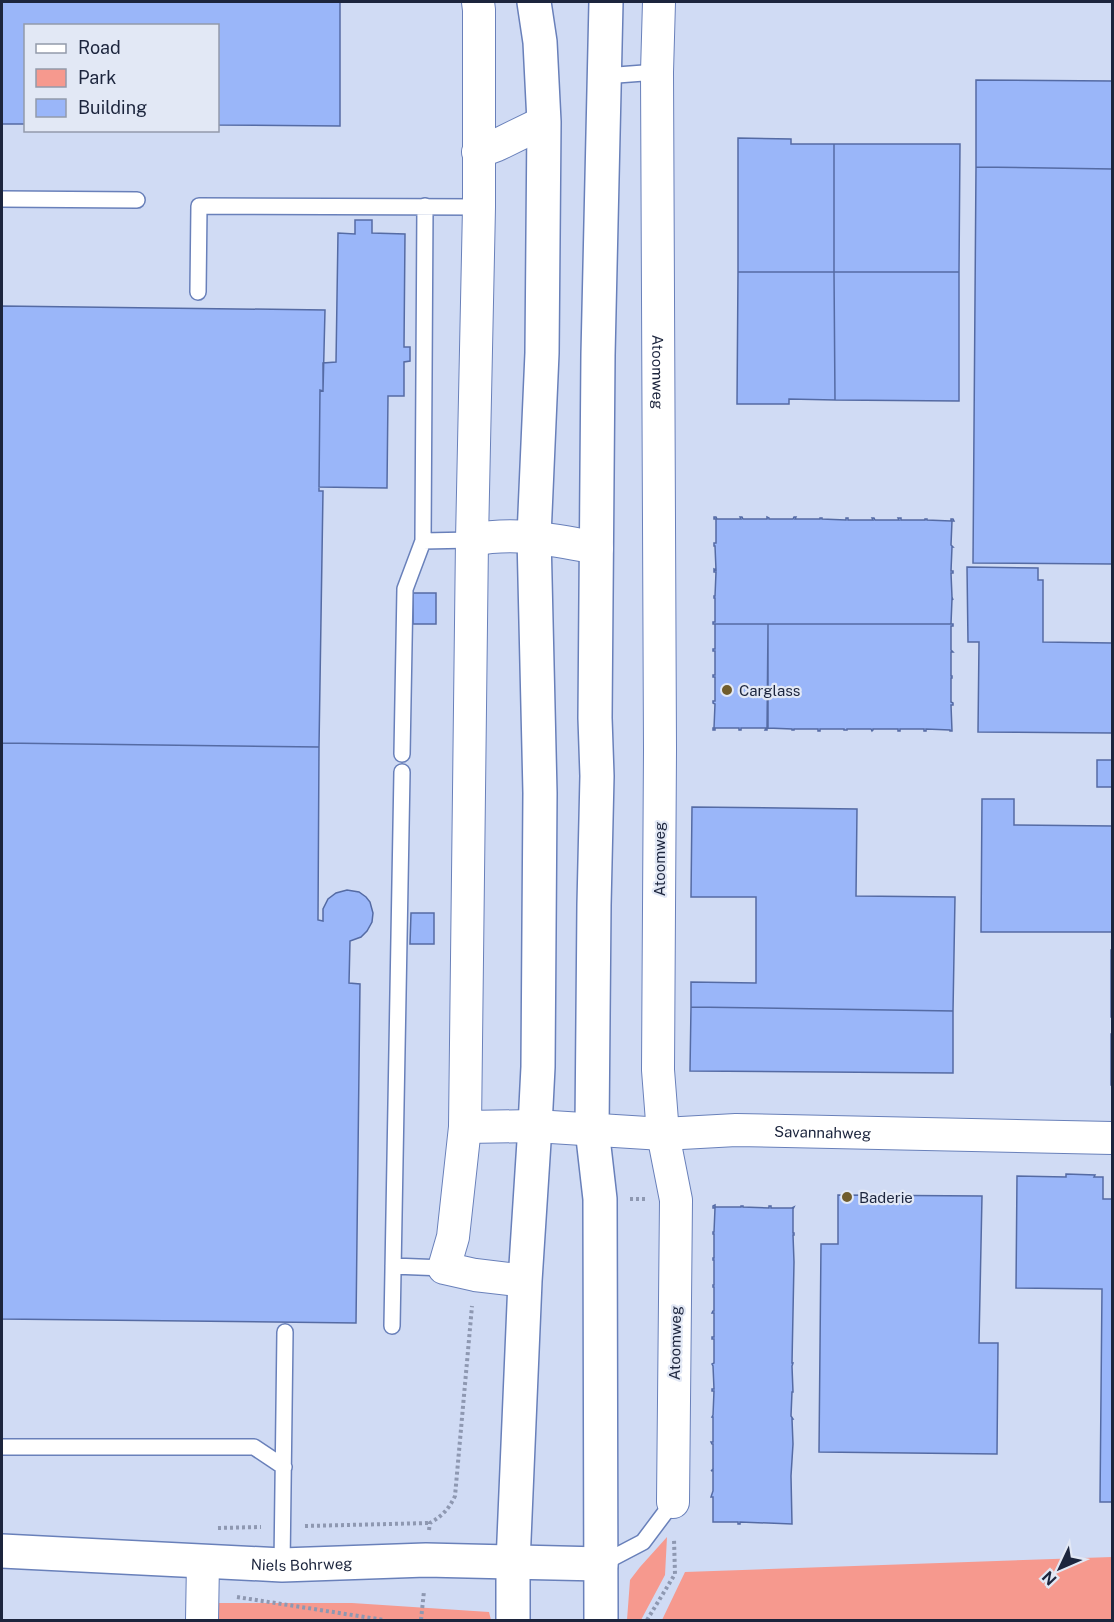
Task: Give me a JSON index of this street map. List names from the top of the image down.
{
  "streets": {
    "main road": ["Niels Bohrweg"],
    "street": ["Atoomweg", "Savannahweg"]
  },
  "crossings": [
    ["Atoomweg", "Savannahweg"]
  ],
  "places": ["Carglass", "Baderie"],
  "legend": ["Road", "Park", "Building"],
  "north": "bottom left"
}
